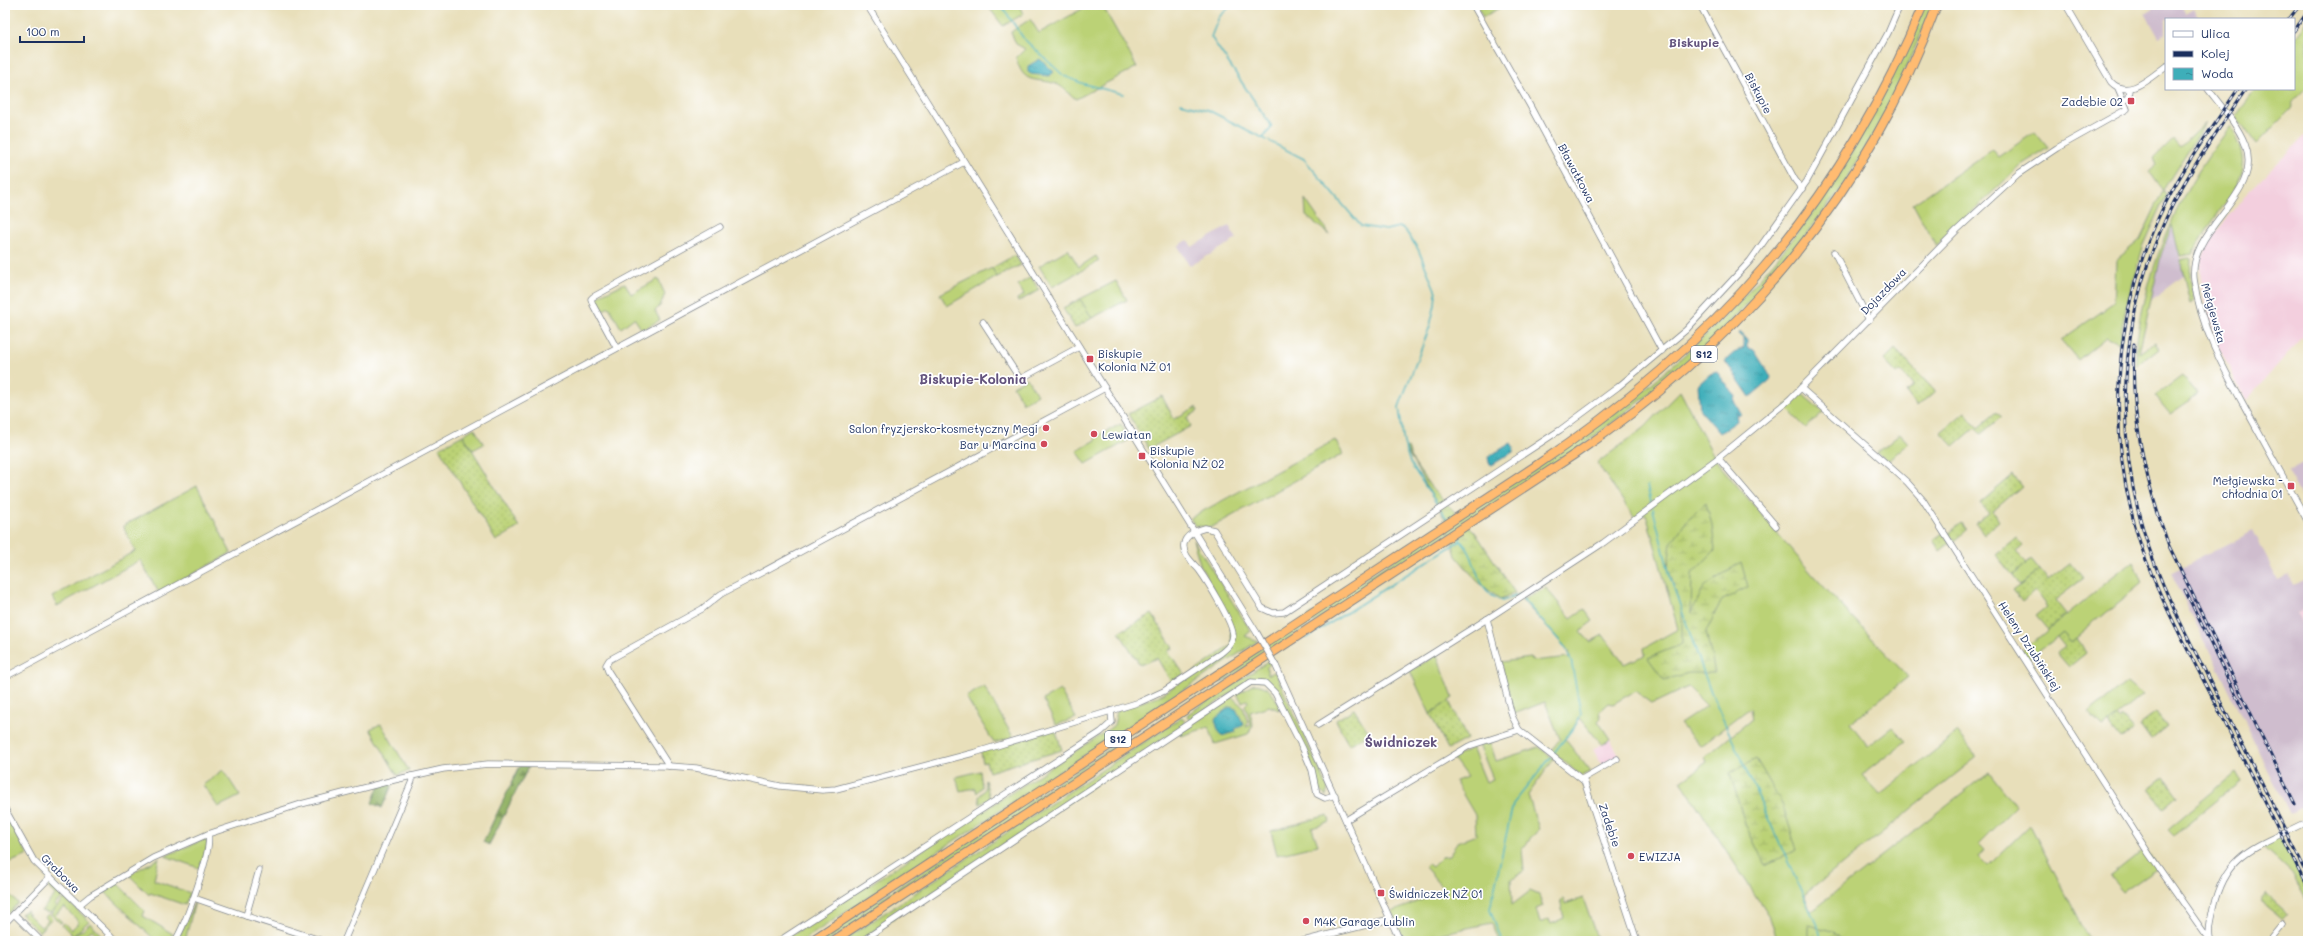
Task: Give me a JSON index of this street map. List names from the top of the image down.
{
  "streets": {
    "highway": ["S12"],
    "street": [
      "Biskupie",
      "Bławatkowa",
      "Dojazdowa",
      "Mełgiewska",
      "Heleny Dziubińskiej",
      "Zadębie",
      "Grabowa"
    ]
  },
  "crossings": [
    ["Dojazdowa", "Heleny Dziubińskiej"]
  ],
  "districts": ["Biskupie", "Biskupie-Kolonia", "Świdniczek"],
  "places": {
    "transit": [
      "Zadębie 02",
      "Biskupie Kolonia NŻ 01",
      "Biskupie Kolonia NŻ 02",
      "Mełgiewska - chłodnia 01",
      "Świdniczek NŻ 01"
    ],
    "other": [
      "Salon fryzjersko-kosmetyczny Megi",
      "Lewiatan",
      "Bar u Marcina",
      "EWIZJA",
      "M4K Garage Lublin"
    ]
  },
  "legend": ["Ulica", "Kolej", "Woda"],
  "scale_bar": "100 m"
}
